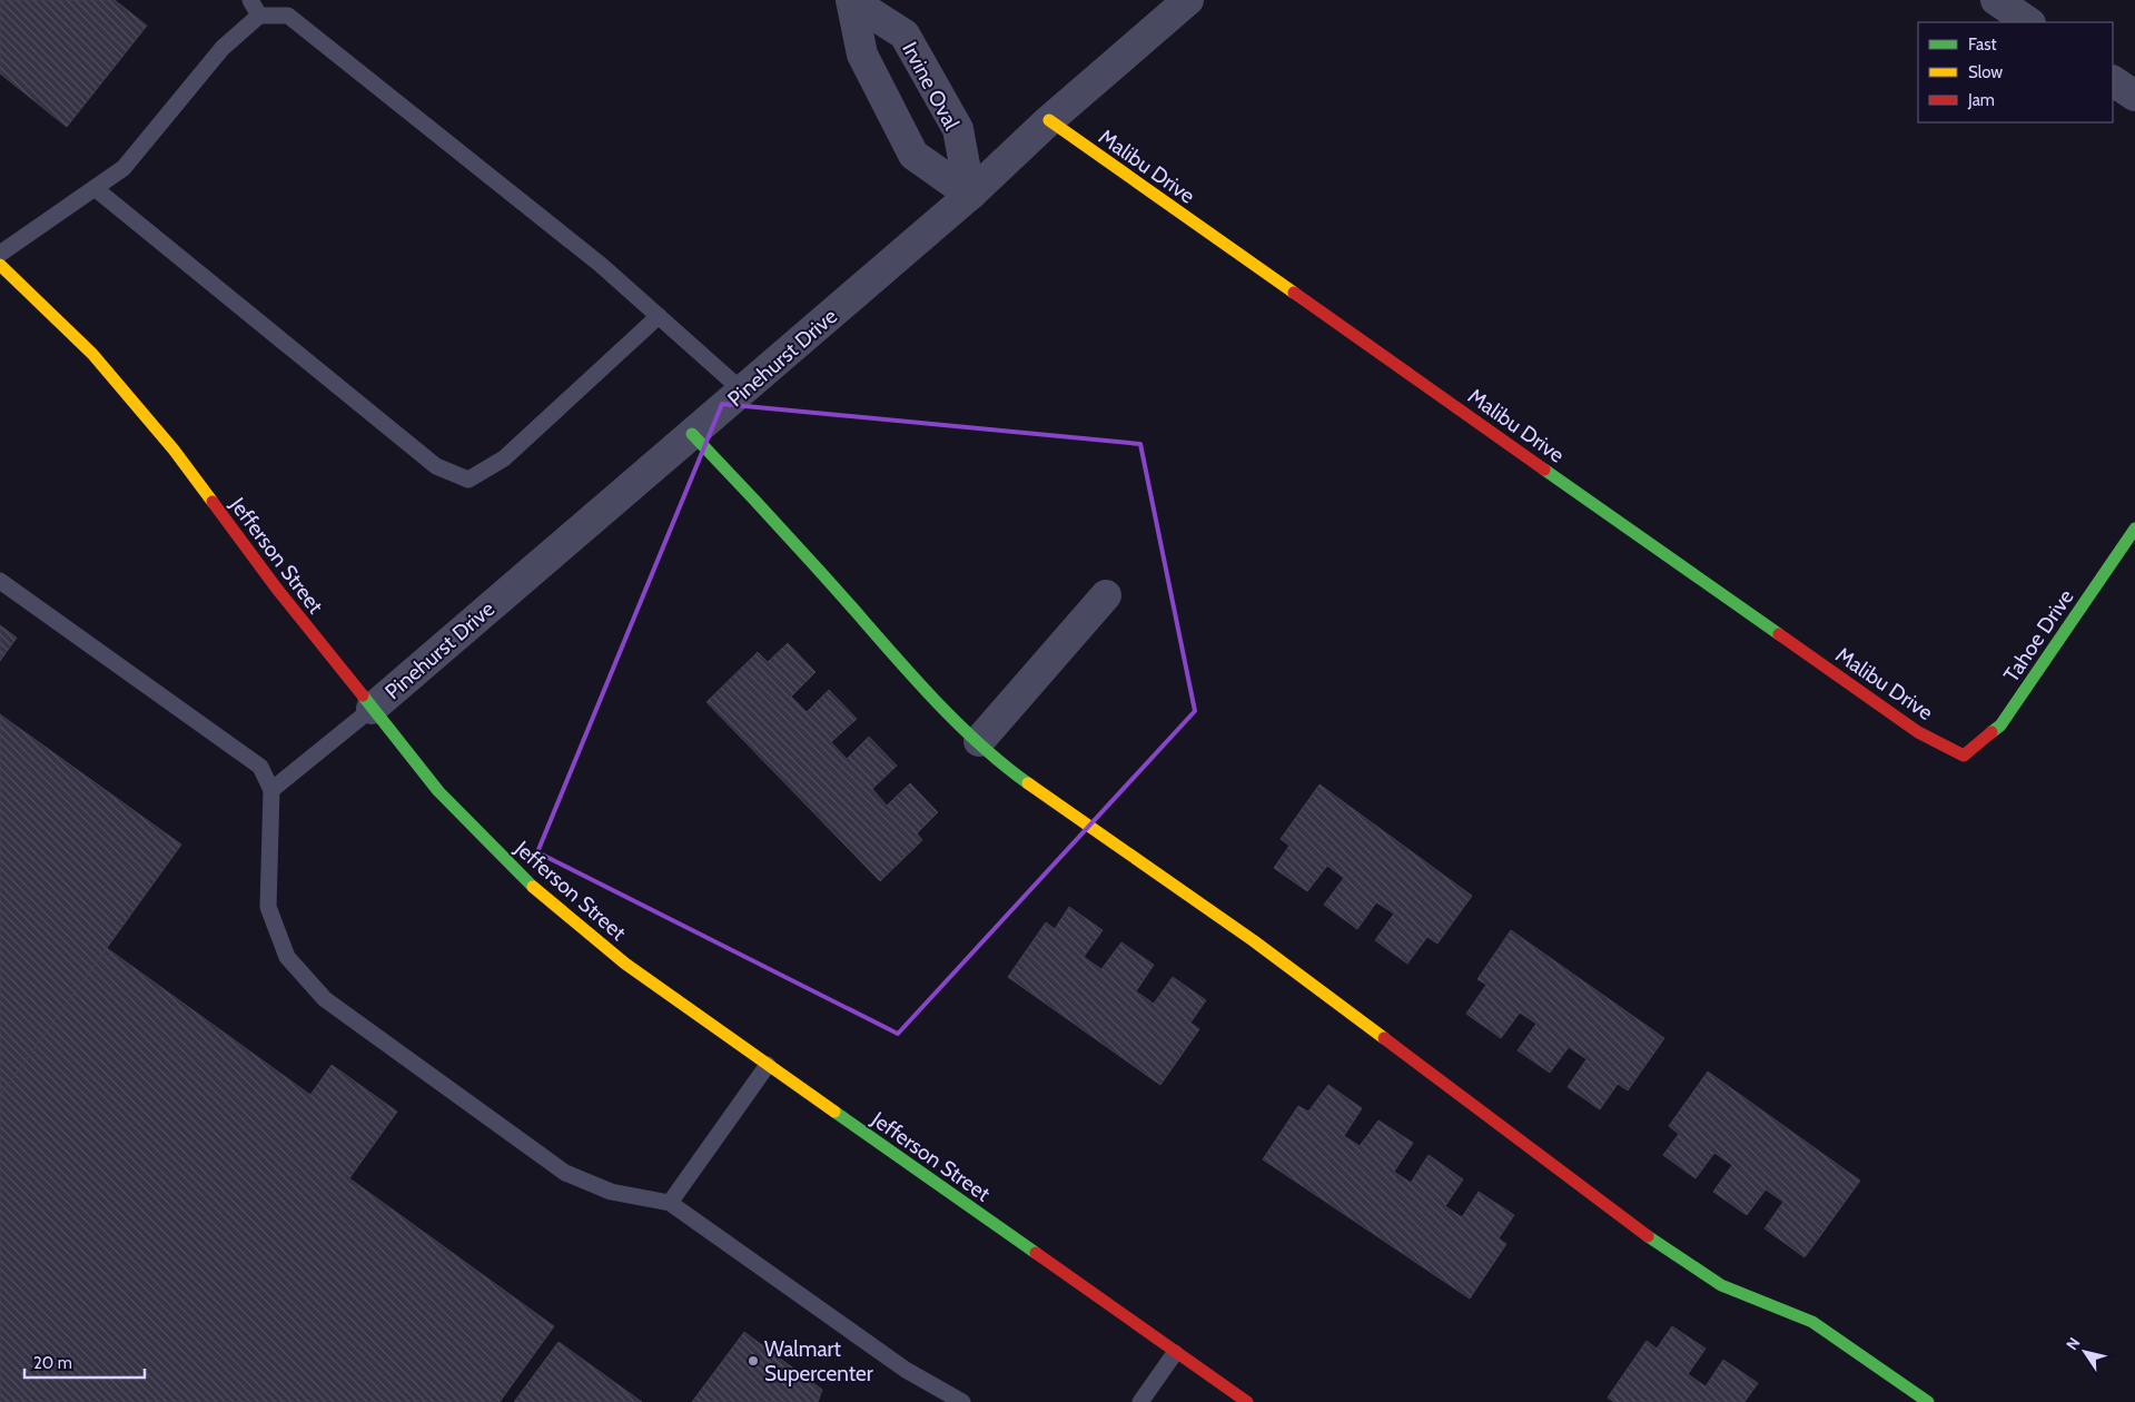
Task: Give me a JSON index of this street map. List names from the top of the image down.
{
  "streets": {
    "street": [
      "Irvine Oval",
      "Malibu Drive",
      "Pinehurst Drive",
      "Jefferson Street",
      "Tahoe Drive"
    ]
  },
  "crossings": [
    ["Irvine Oval", "Pinehurst Drive"],
    ["Malibu Drive", "Pinehurst Drive"],
    ["Malibu Drive", "Tahoe Drive"],
    ["Pinehurst Drive", "Jefferson Street"]
  ],
  "places": ["Walmart Supercenter"],
  "legend": ["Fast", "Slow", "Jam"],
  "scale_bar": "20 m",
  "north": "top left"
}
